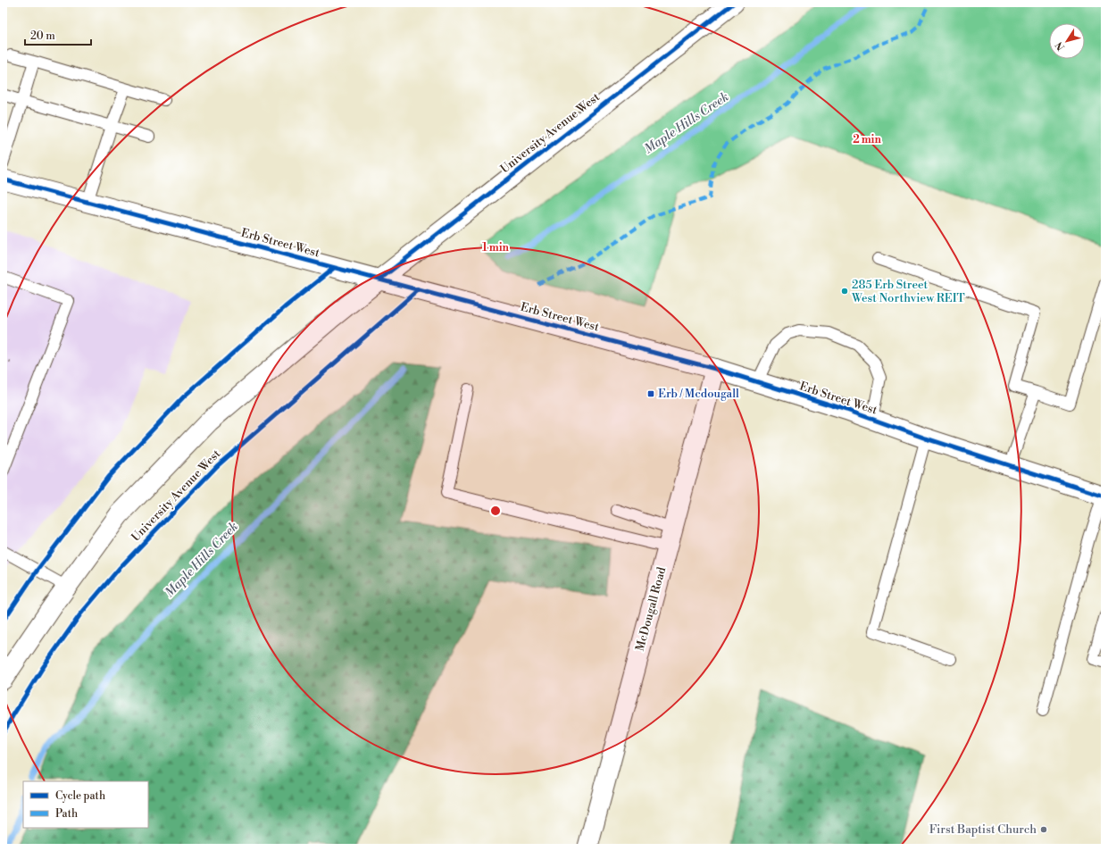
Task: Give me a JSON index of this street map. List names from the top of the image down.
{
  "streets": {
    "main road": ["University Avenue West", "Erb Street West", "McDougall Road"]
  },
  "crossings": [
    ["University Avenue West", "Erb Street West"],
    ["Erb Street West", "McDougall Road"]
  ],
  "water": ["Maple Hills Creek"],
  "places": {
    "other": ["285 Erb Street West Northview REIT", "First Baptist Church"],
    "transit": ["Erb / Mcdougall"]
  },
  "legend": ["Cycle path", "Path"],
  "scale_bar": "20 m",
  "north": "bottom left",
  "rings": ["2 min", "1 min"]
}
